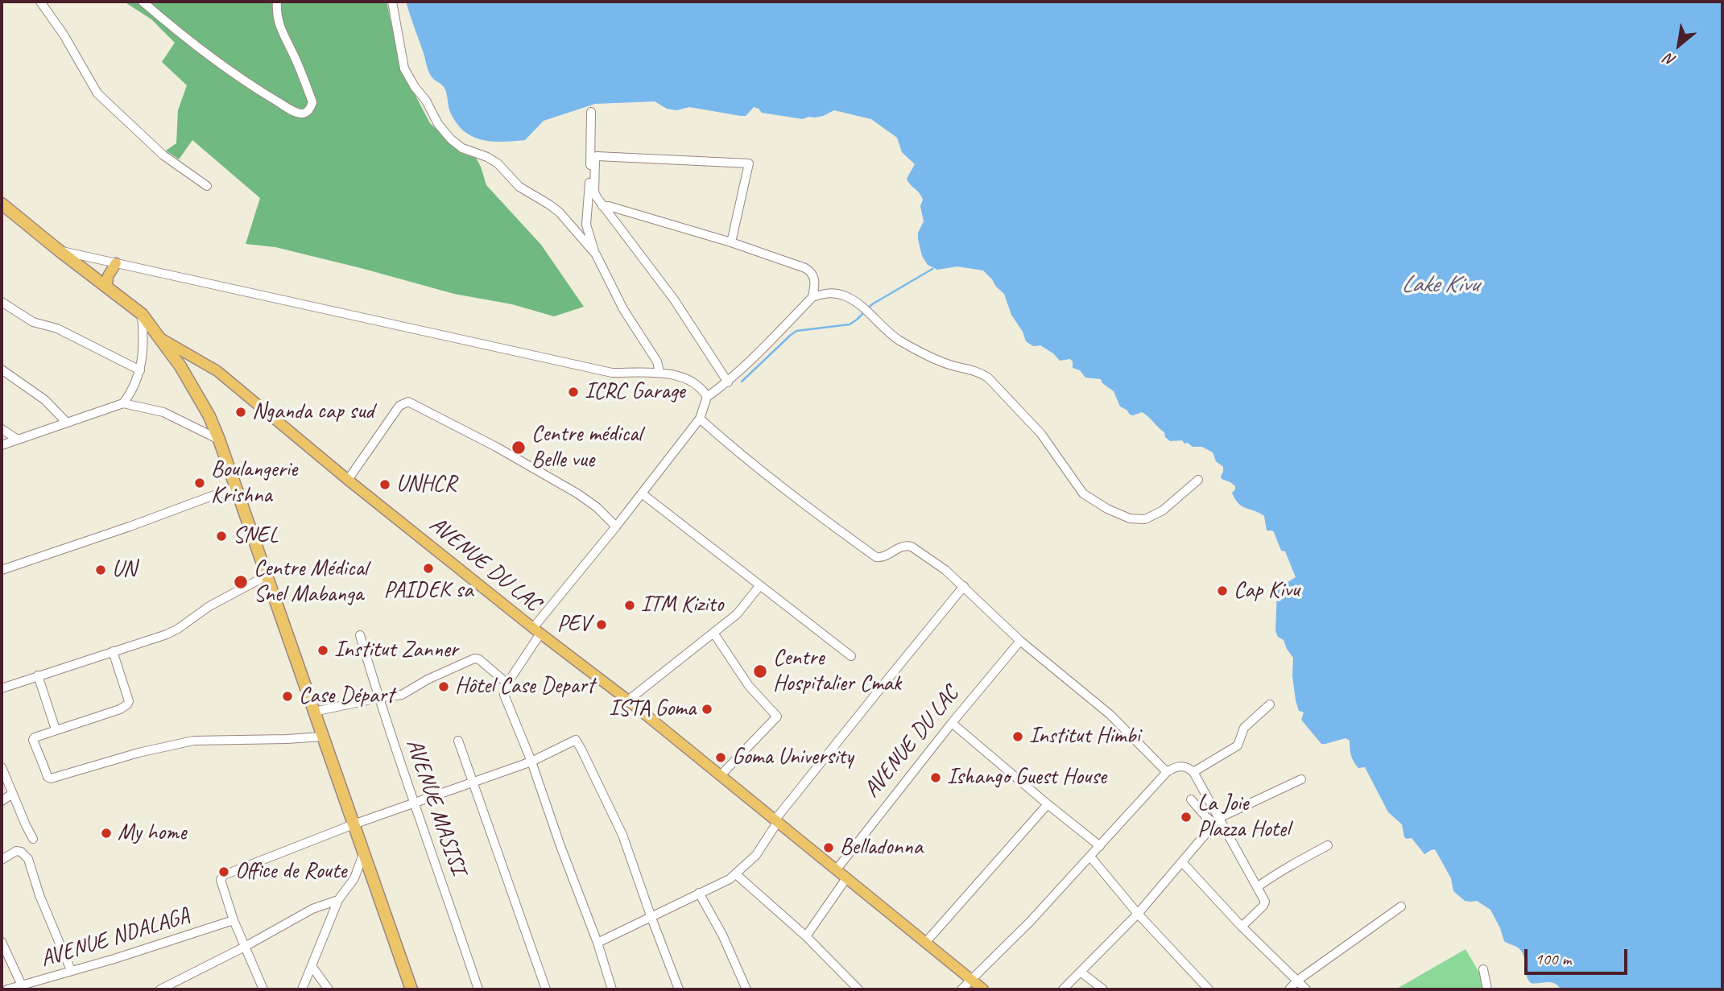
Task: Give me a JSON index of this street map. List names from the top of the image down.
{
  "streets": {
    "main road": ["AVENUE DU LAC"],
    "street": ["AVENUE MASISI", "AVENUE NDALAGA"]
  },
  "water": ["Lake Kivu"],
  "places": [
    "ICRC Garage",
    "Nganda cap sud",
    "Centre médical Belle vue",
    "Boulangerie Krishna",
    "UNHCR",
    "SNEL",
    "PAIDEK sa",
    "UN",
    "Centre Médical Snel Mabanga",
    "Cap Kivu",
    "ITM Kizito",
    "PEV",
    "Institut Zanner",
    "Centre Hospitalier Cmak",
    "Hôtel Case Depart",
    "Case Départ",
    "ISTA Goma",
    "Institut Himbi",
    "Goma University",
    "Ishango Guest House",
    "La Joie Plazza Hotel",
    "My home",
    "Belladonna",
    "Office de Route"
  ],
  "scale_bar": "100 m",
  "north": "bottom left"
}
